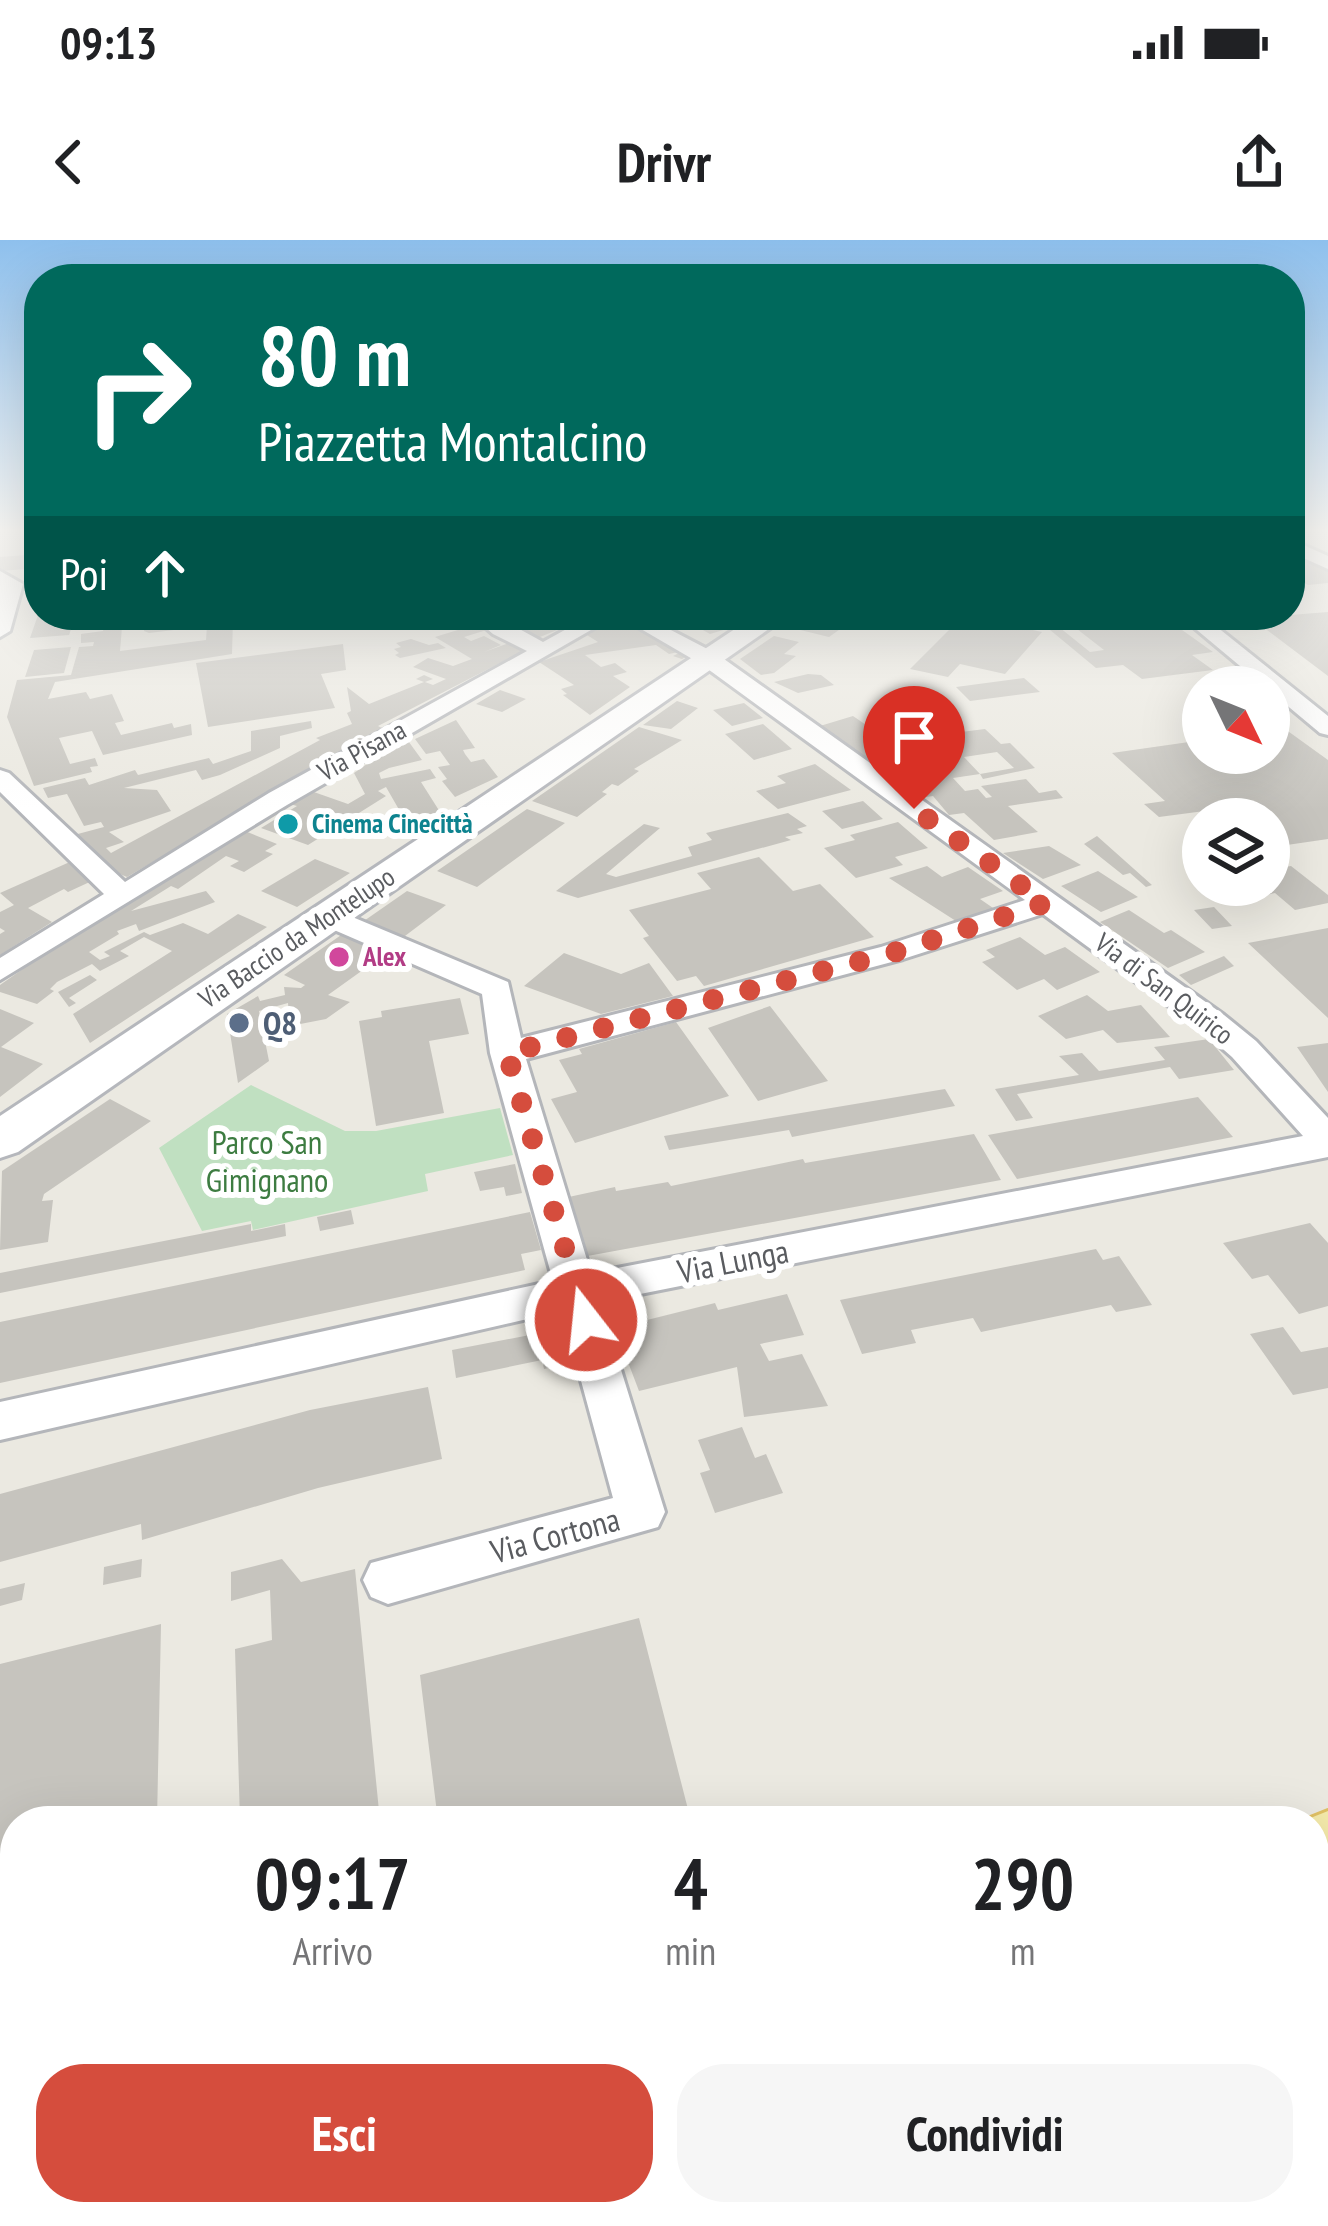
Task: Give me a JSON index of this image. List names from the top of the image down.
{
  "streets": {
    "street": [
      "Via Pisana",
      "Via Baccio da Montelupo",
      "Via di San Quirico",
      "Via Lunga",
      "Via Cortona"
    ]
  },
  "crossings": [
    ["Via Baccio da Montelupo", "Via di San Quirico"],
    ["Via di San Quirico", "Via Lunga"],
    ["Via Lunga", "Via Cortona"]
  ],
  "parks": ["Parco San Gimignano"],
  "places": ["Cinema Cinecittà", "Alex", "Q8"],
  "north": "bottom right",
  "page": {
    "status": "09:13",
    "header": "Drivr",
    "turn": ["80 m", "Piazzetta Montalcino"],
    "then": "Poi",
    "eta": [
      "09:17",
      "Arrivo",
      "4",
      "min",
      "290",
      "m"
    ],
    "buttons": ["Esci", "Condividi"]
  }
}
